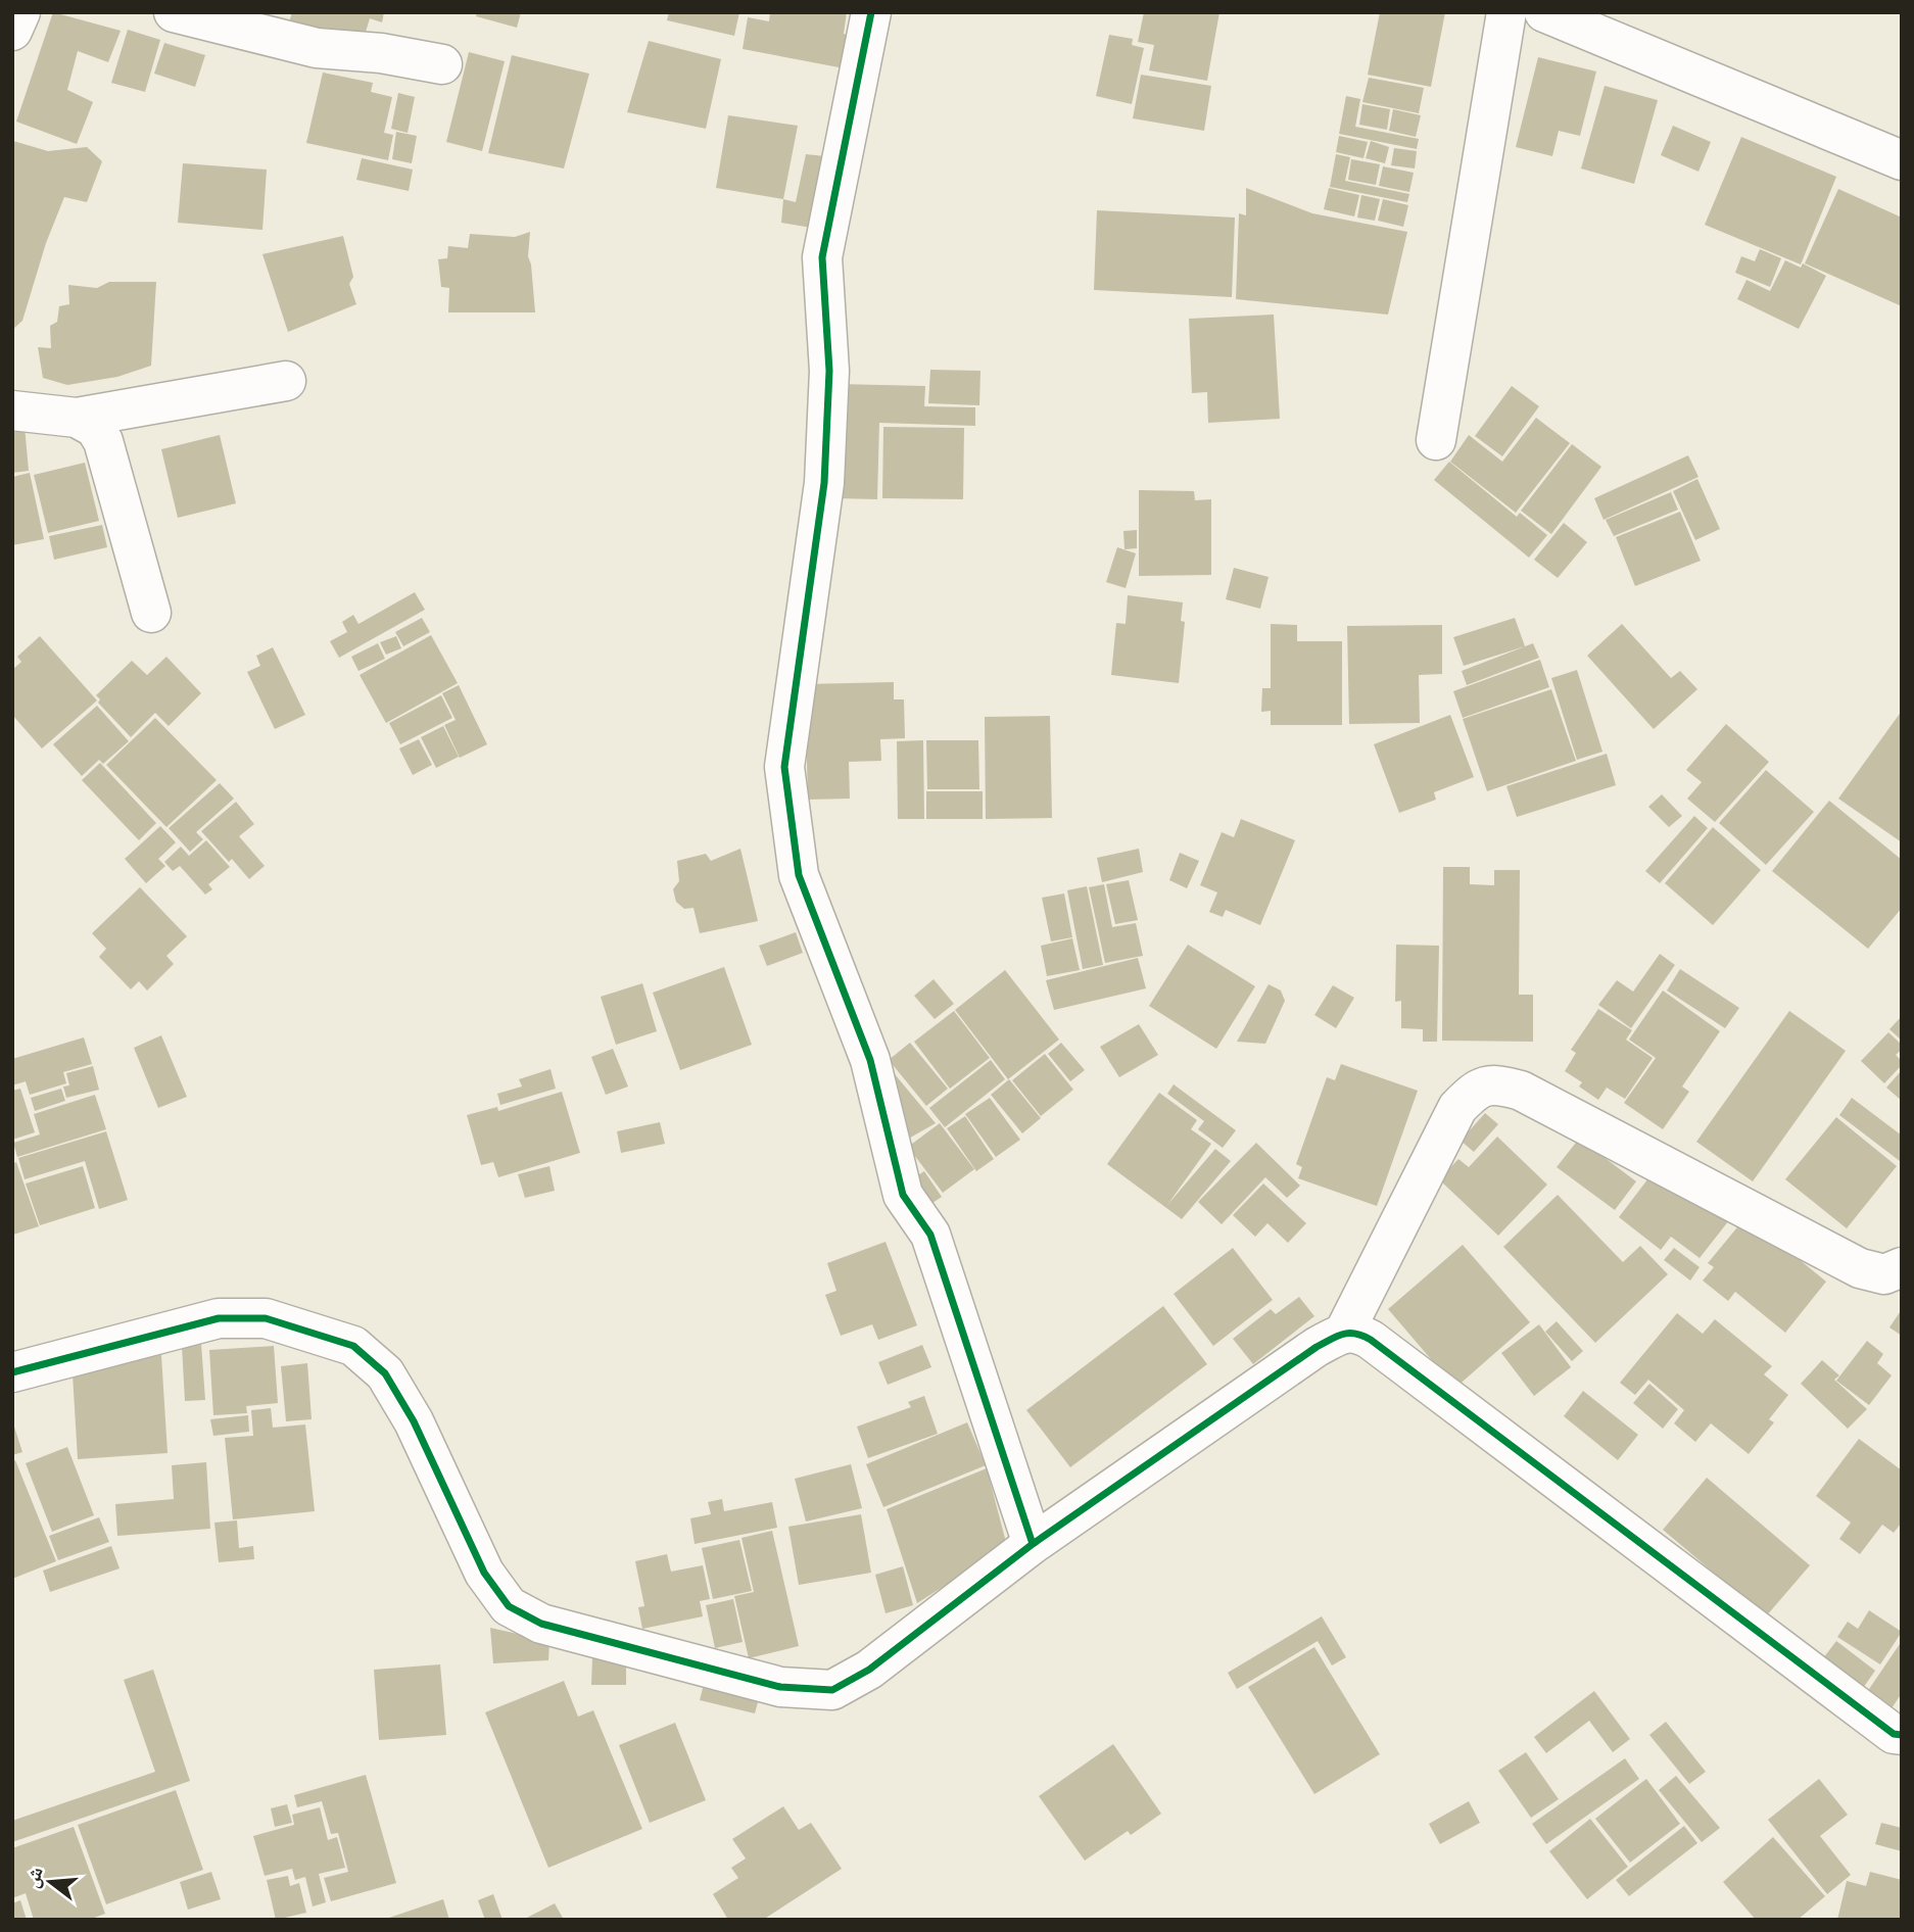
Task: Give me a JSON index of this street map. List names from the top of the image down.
{
  "north": "left"
}
